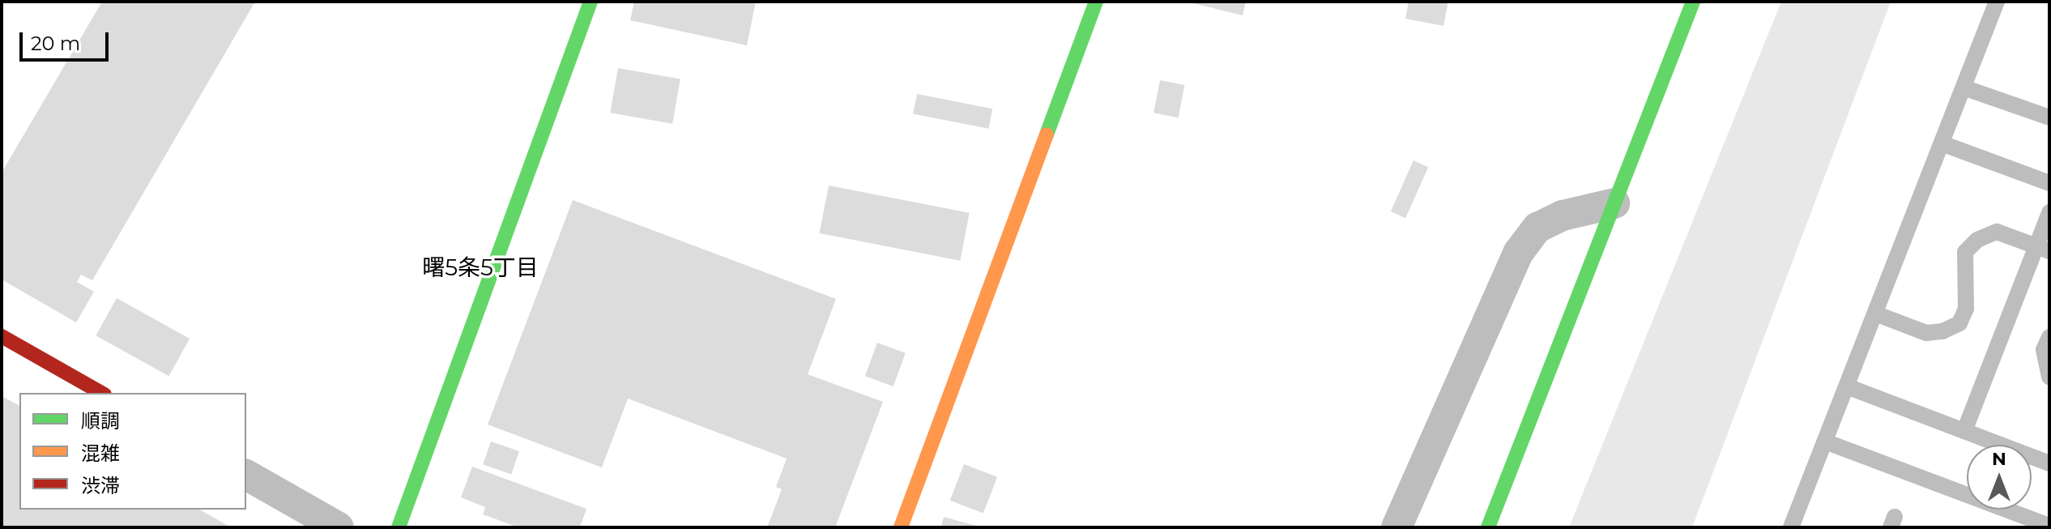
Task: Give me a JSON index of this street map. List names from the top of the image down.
{
  "districts": ["曙5条5丁目"],
  "legend": ["順調", "混雑", "渋滞"],
  "scale_bar": "20 m",
  "north": "top"
}
